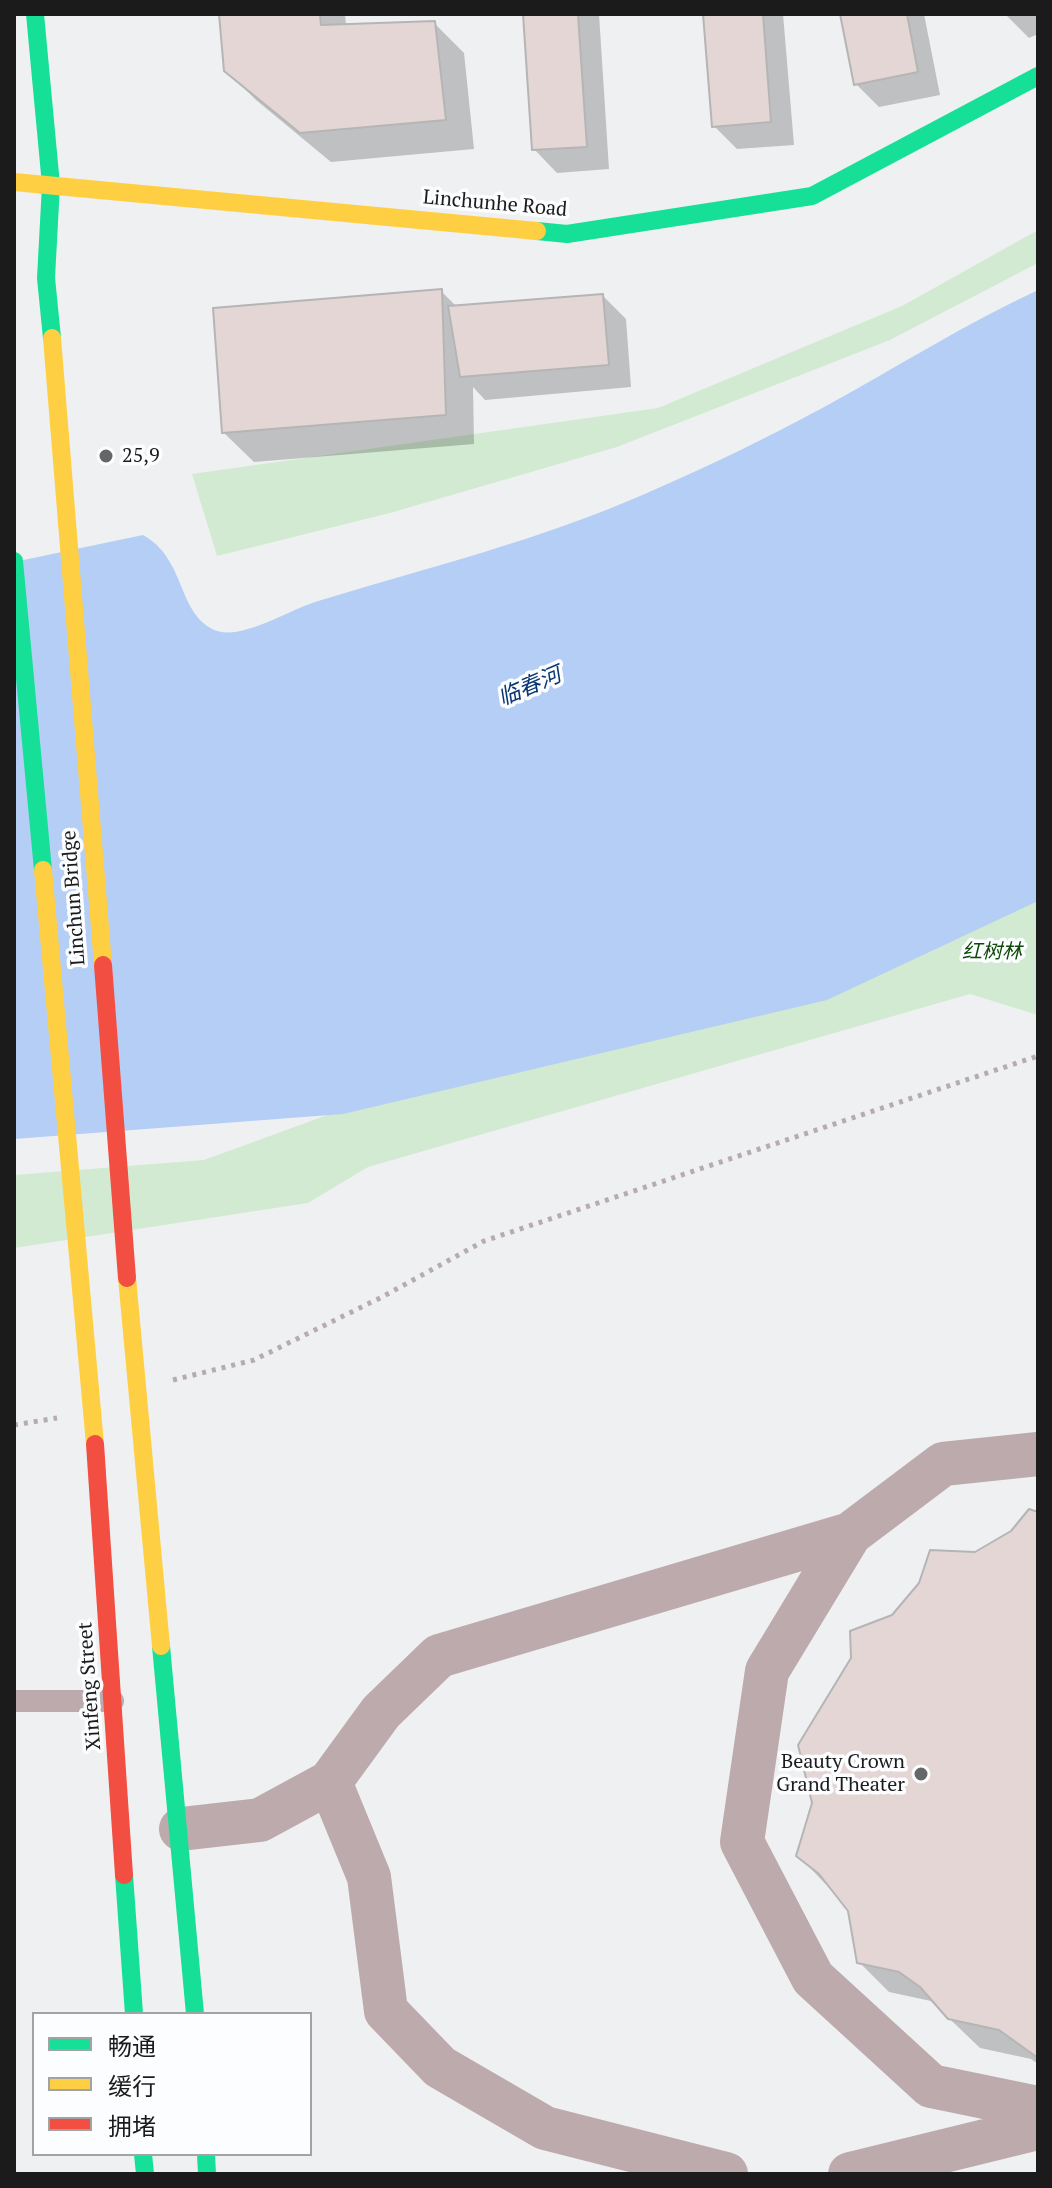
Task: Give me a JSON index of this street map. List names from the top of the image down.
{
  "streets": {
    "main road": ["Linchunhe Road", "Linchun Bridge", "Xinfeng Street"]
  },
  "crossings": [
    ["Linchunhe Road", "Linchun Bridge"],
    ["Linchun Bridge", "Xinfeng Street"]
  ],
  "water": ["临春河"],
  "parks": ["红树林"],
  "places": ["25,9", "Beauty Crown Grand Theater"],
  "legend": ["畅通", "缓行", "拥堵"]
}
